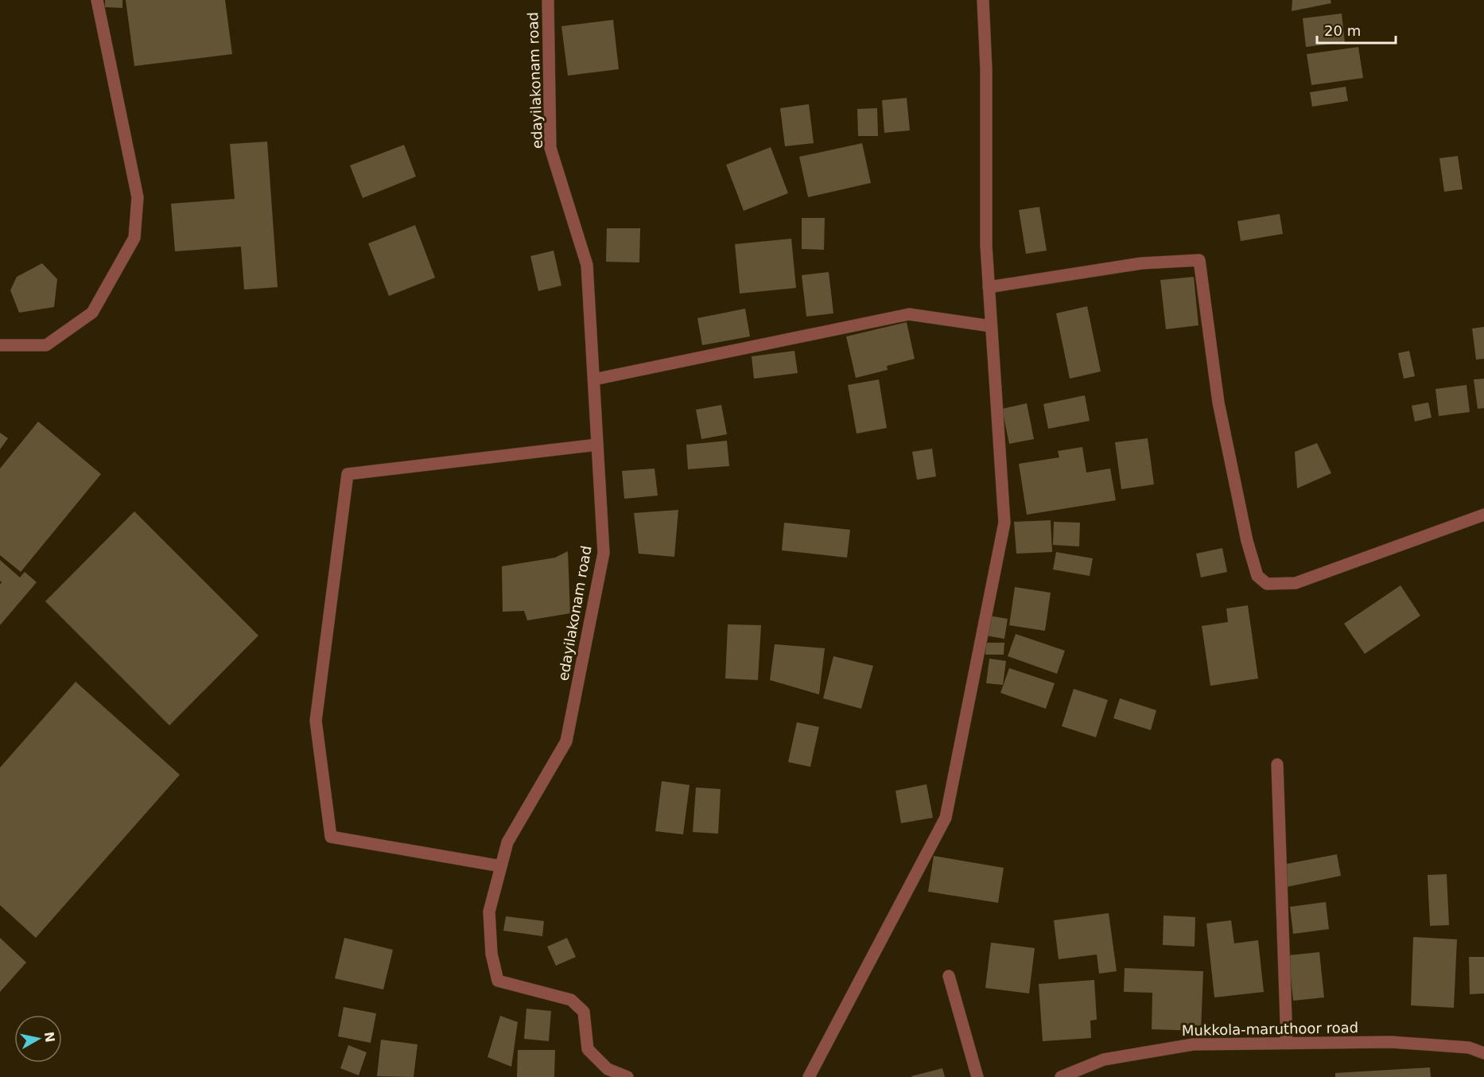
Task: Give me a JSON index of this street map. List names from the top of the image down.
{
  "streets": {
    "street": ["edayilakonam road", "Mukkola-maruthoor road"]
  },
  "scale_bar": "20 m",
  "north": "right"
}
